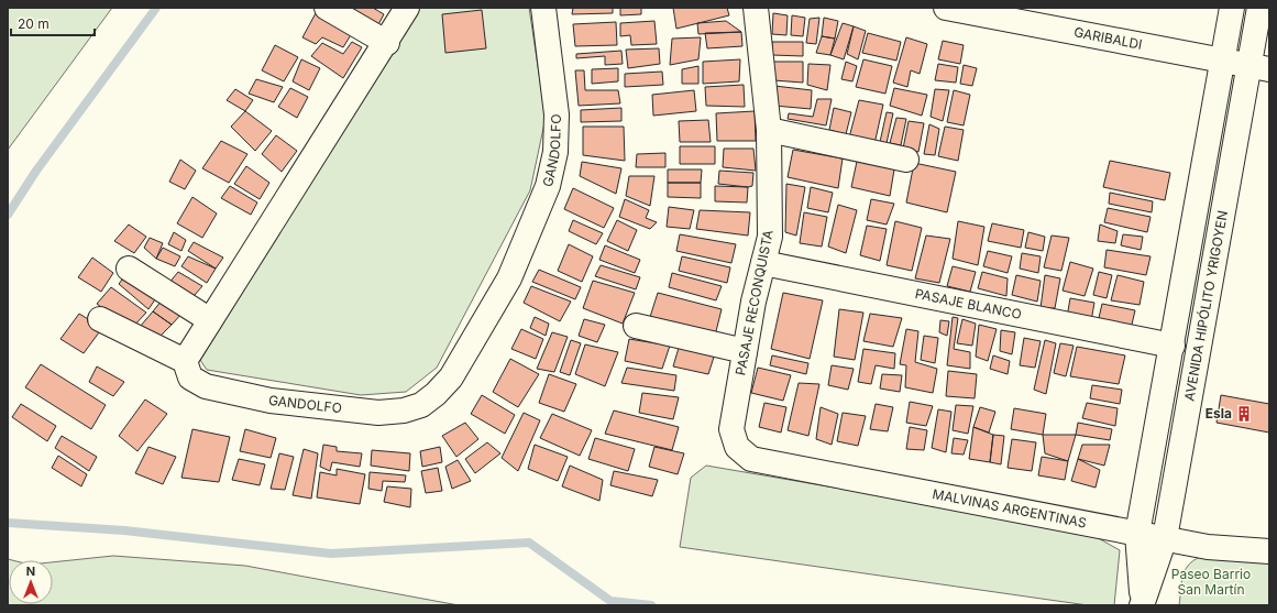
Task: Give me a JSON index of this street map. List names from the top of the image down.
{
  "streets": {
    "street": [
      "GARIBALDI",
      "GANDOLFO",
      "PASAJE RECONQUISTA",
      "PASAJE BLANCO",
      "AVENIDA HIPÓLITO YRIGOYEN",
      "MALVINAS ARGENTINAS"
    ]
  },
  "crossings": [
    ["GARIBALDI", "AVENIDA HIPÓLITO YRIGOYEN"],
    ["PASAJE RECONQUISTA", "PASAJE BLANCO"],
    ["PASAJE RECONQUISTA", "MALVINAS ARGENTINAS"],
    ["PASAJE BLANCO", "AVENIDA HIPÓLITO YRIGOYEN"],
    ["AVENIDA HIPÓLITO YRIGOYEN", "MALVINAS ARGENTINAS"]
  ],
  "parks": ["Paseo Barrio San Martín"],
  "places": {
    "building": ["Esla"]
  },
  "scale_bar": "20 m",
  "north": "top"
}
